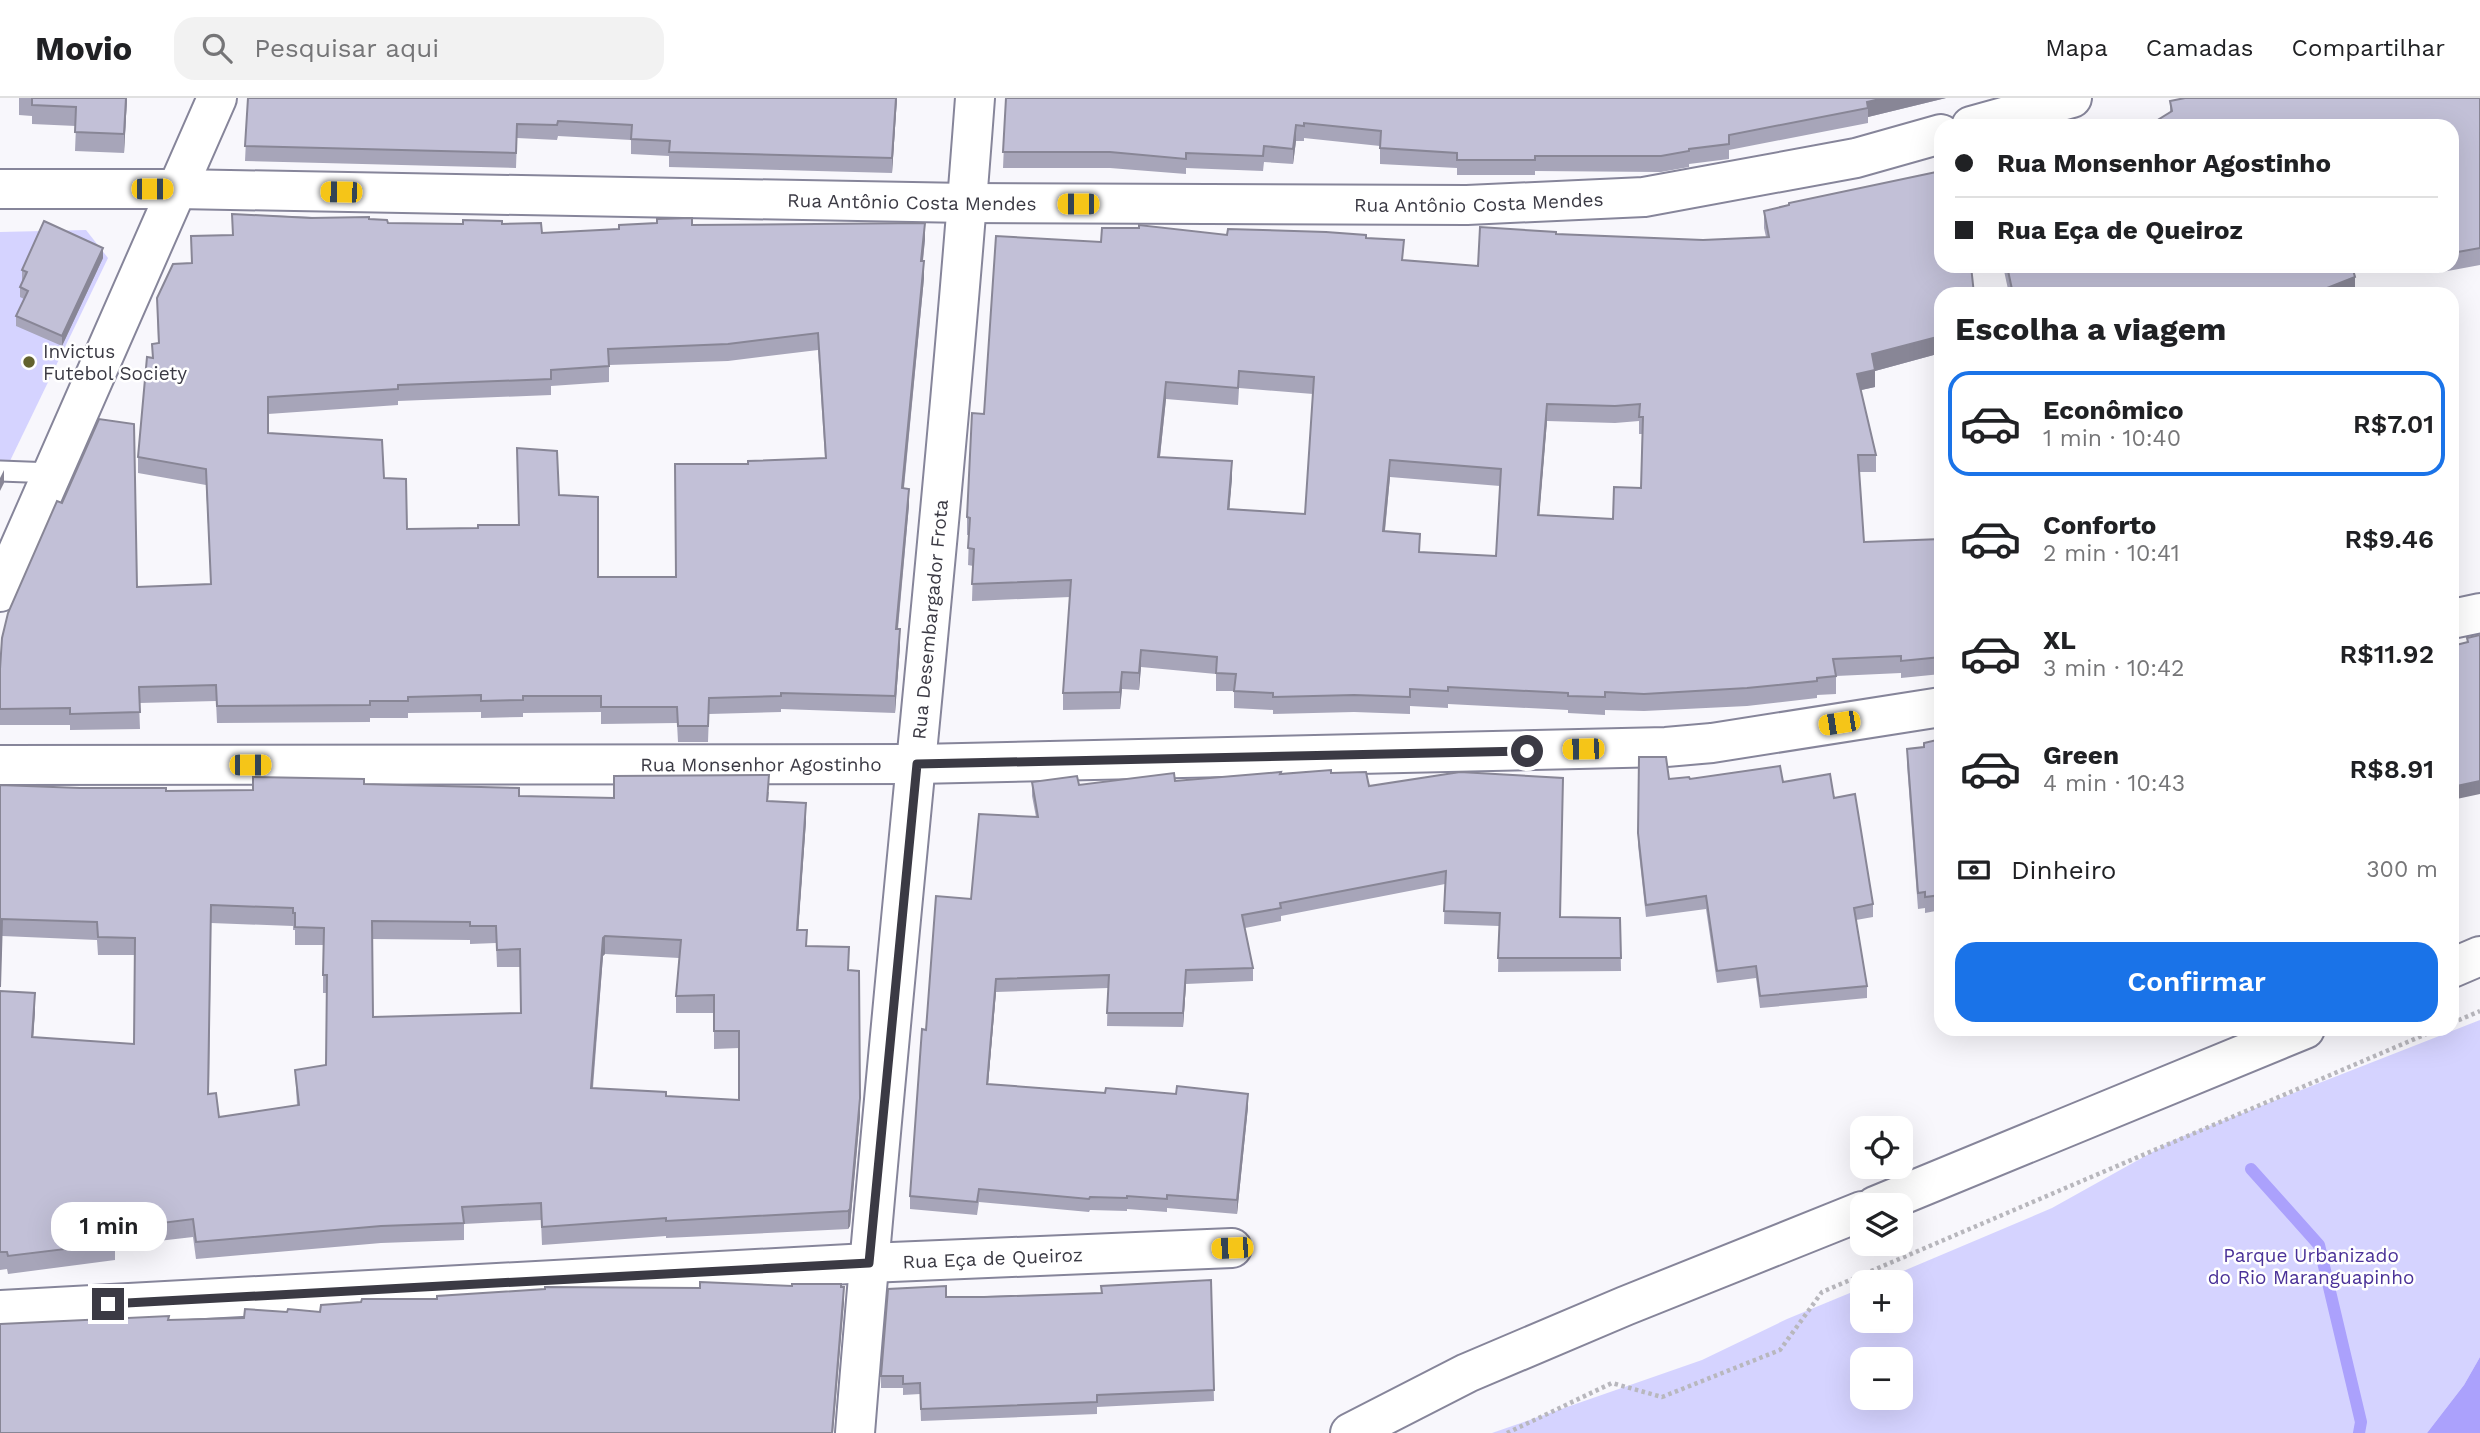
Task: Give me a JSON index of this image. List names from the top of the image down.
{
  "streets": {
    "street": [
      "Rua Antônio Costa Mendes",
      "Rua Desembargador Frota",
      "Rua Monsenhor Agostinho",
      "Rua Eça de Queiroz"
    ]
  },
  "crossings": [
    ["Rua Antônio Costa Mendes", "Rua Desembargador Frota"],
    ["Rua Desembargador Frota", "Rua Monsenhor Agostinho"],
    ["Rua Desembargador Frota", "Rua Eça de Queiroz"]
  ],
  "parks": ["Parque Urbanizado do Rio Maranguapinho"],
  "places": ["Invictus Futebol Society"],
  "page": {
    "header": "Movio",
    "search": "Pesquisar aqui",
    "nav": ["Mapa", "Camadas", "Compartilhar"],
    "banner": ["Rua Monsenhor Agostinho", "Rua Eça de Queiroz"],
    "heading": "Escolha a viagem",
    "list": [
      {
        "name": "Econômico",
        "note": "1 min · 10:40",
        "value": "R$7.01"
      },
      {
        "name": "Conforto",
        "note": "2 min · 10:41",
        "value": "R$9.46"
      },
      {
        "name": "XL",
        "note": "3 min · 10:42",
        "value": "R$11.92"
      },
      {
        "name": "Green",
        "note": "4 min · 10:43",
        "value": "R$8.91"
      }
    ],
    "pay": ["Dinheiro", "300 m"],
    "buttons": "Confirmar",
    "map_buttons": ["+", "−"],
    "bubble": "1 min"
  }
}
